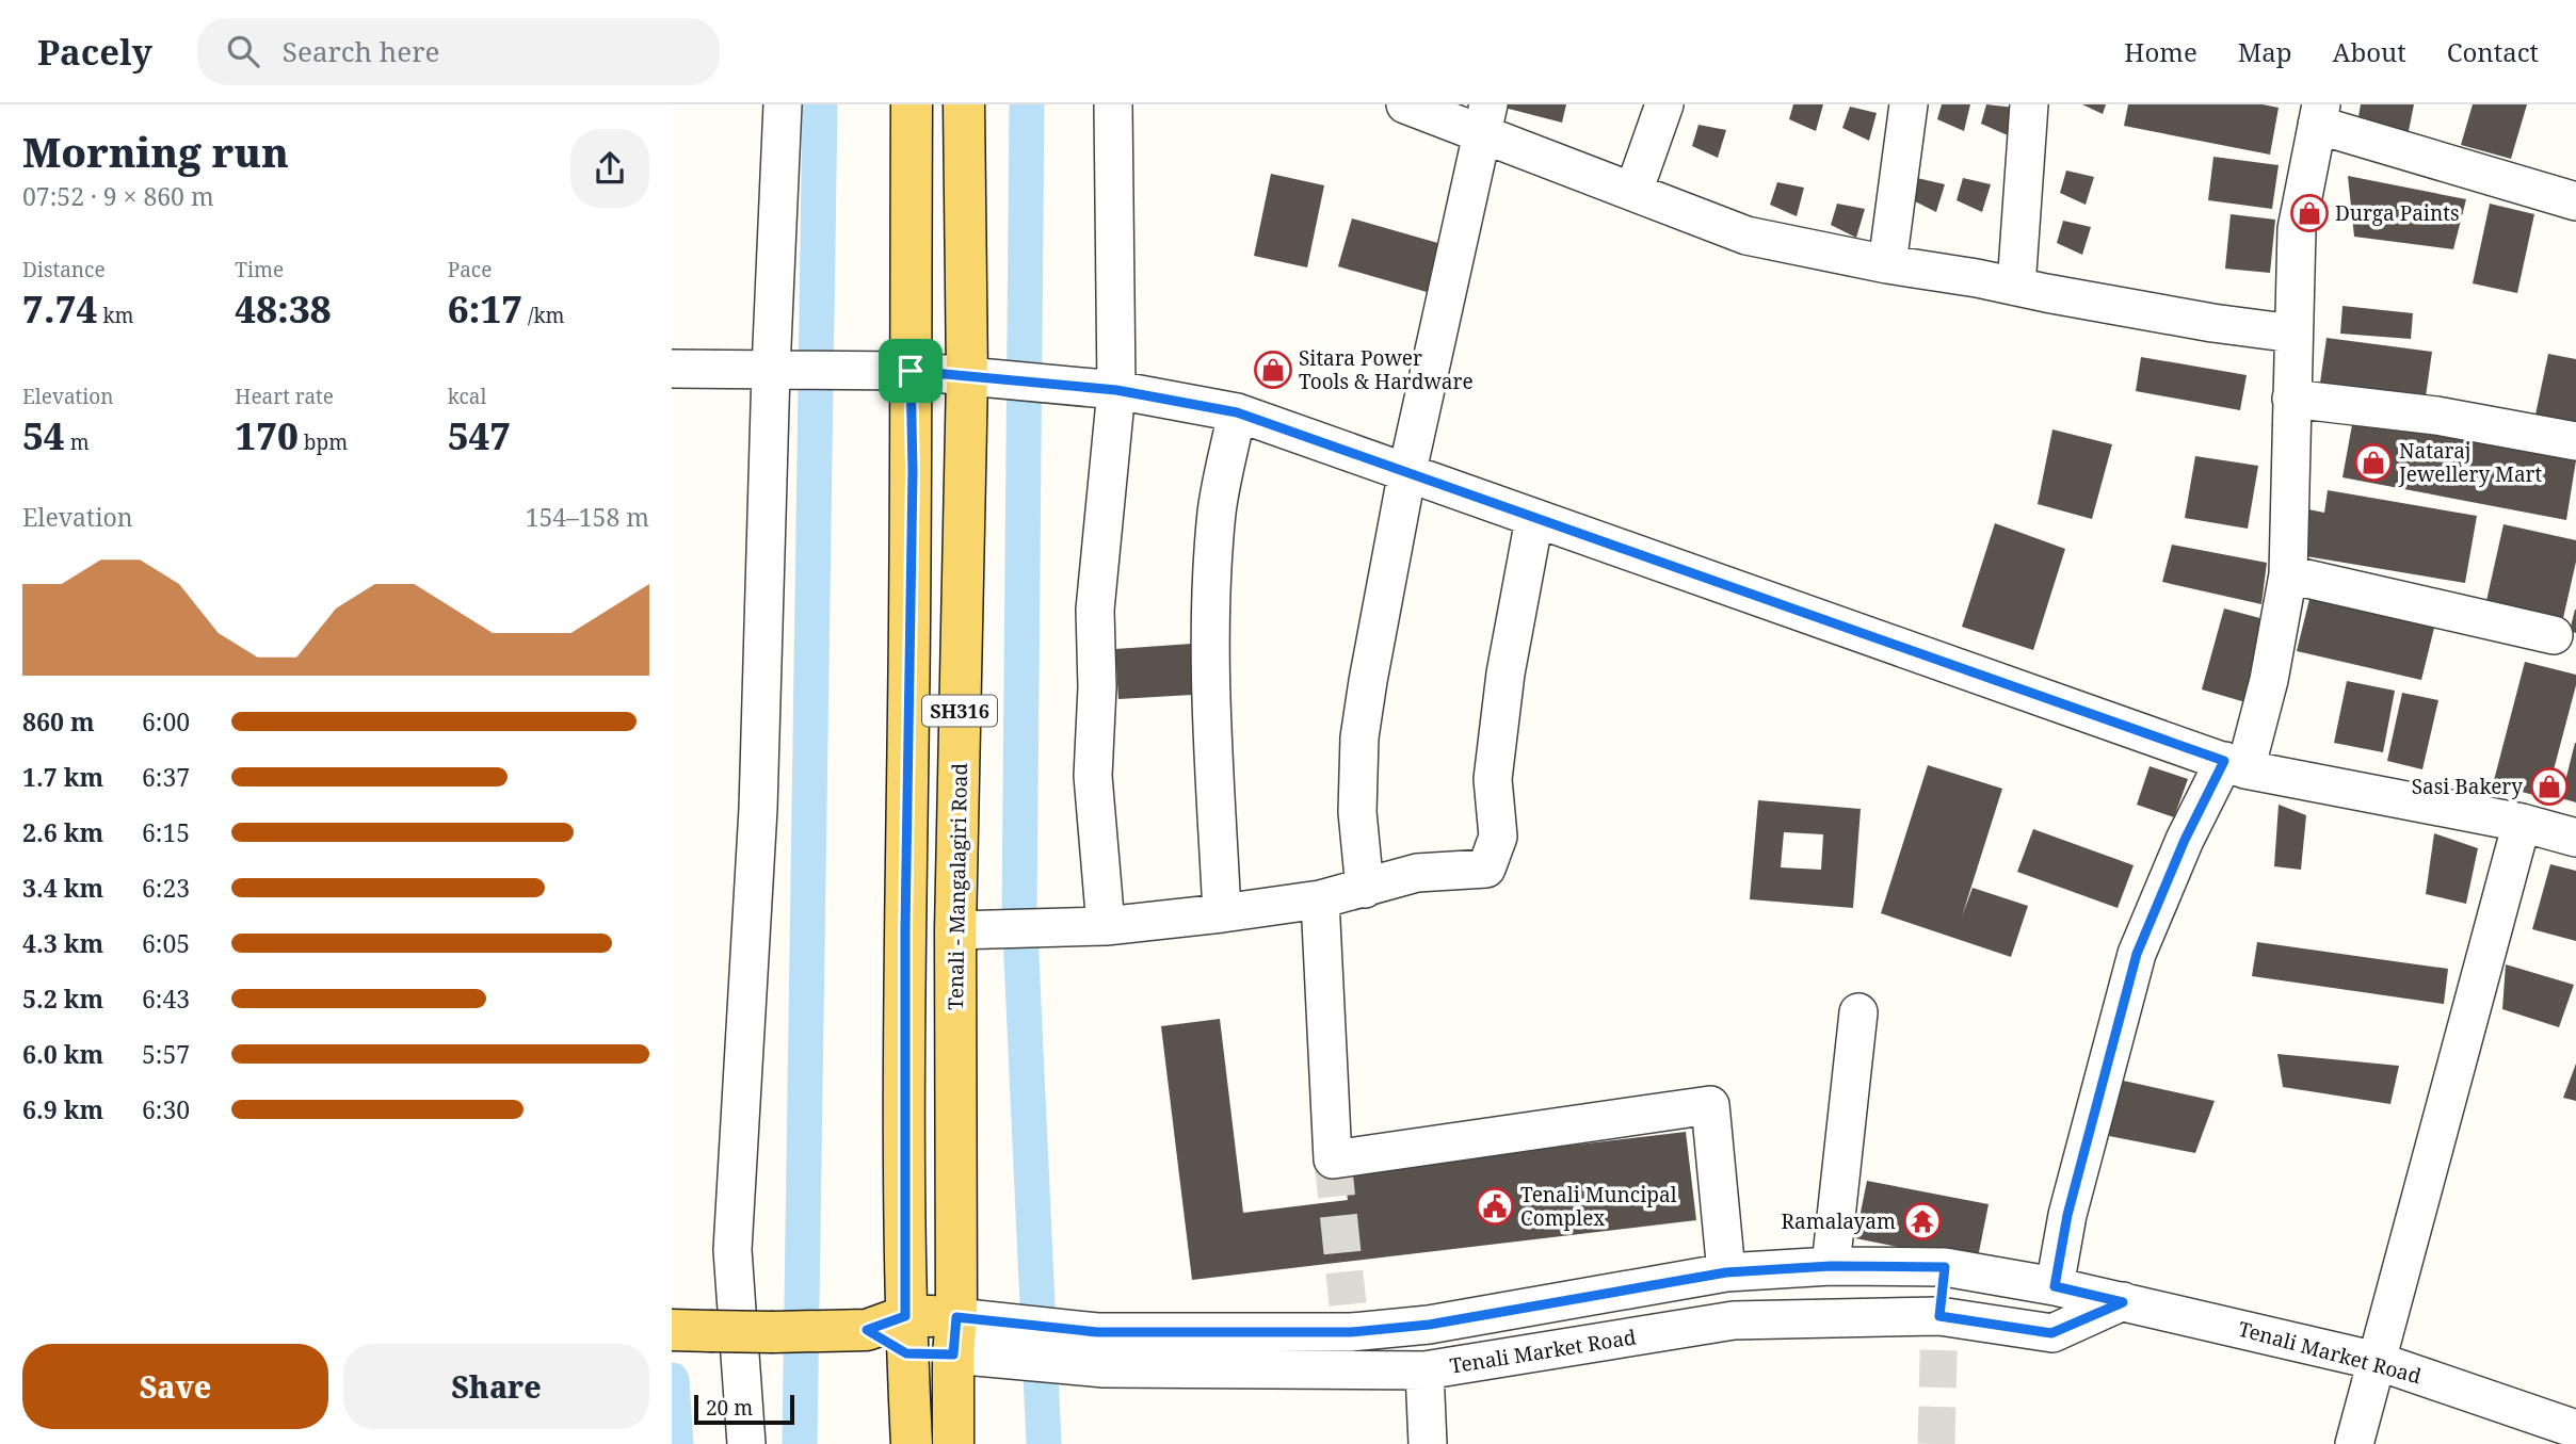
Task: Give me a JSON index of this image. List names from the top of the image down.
{
  "streets": {
    "main road": ["SH316", "Tenali - Mangalagiri Road"],
    "street": ["Tenali Market Road"]
  },
  "crossings": [
    ["Tenali - Mangalagiri Road", "Tenali Market Road"]
  ],
  "places": {
    "shop": [
      "Durga Paints",
      "Sitara Power Tools & Hardware",
      "Nataraj Jewellery Mart",
      "Sasi Bakery"
    ],
    "public building": ["Tenali Muncipal Complex"],
    "temple": ["Ramalayam"]
  },
  "scale_bar": "20 m",
  "page": {
    "header": "Pacely",
    "search": "Search here",
    "nav": [
      "Home",
      "Map",
      "About",
      "Contact"
    ],
    "heading": ["Morning run", "07:52 · 9 × 860 m"],
    "stats": [
      ["Distance", "7.74 km"],
      ["Time", "48:38"],
      ["Pace", "6:17 /km"],
      ["Elevation", "54 m"],
      ["Heart rate", "170 bpm"],
      ["kcal", "547"]
    ],
    "chart": ["Elevation", "154–158 m"],
    "list": [
      {
        "name": "860 m",
        "note": "6:00"
      },
      {
        "name": "1.7 km",
        "note": "6:37"
      },
      {
        "name": "2.6 km",
        "note": "6:15"
      },
      {
        "name": "3.4 km",
        "note": "6:23"
      },
      {
        "name": "4.3 km",
        "note": "6:05"
      },
      {
        "name": "5.2 km",
        "note": "6:43"
      },
      {
        "name": "6.0 km",
        "note": "5:57"
      },
      {
        "name": "6.9 km",
        "note": "6:30"
      }
    ],
    "buttons": ["Save", "Share"],
    "scale": "20 m"
  }
}
